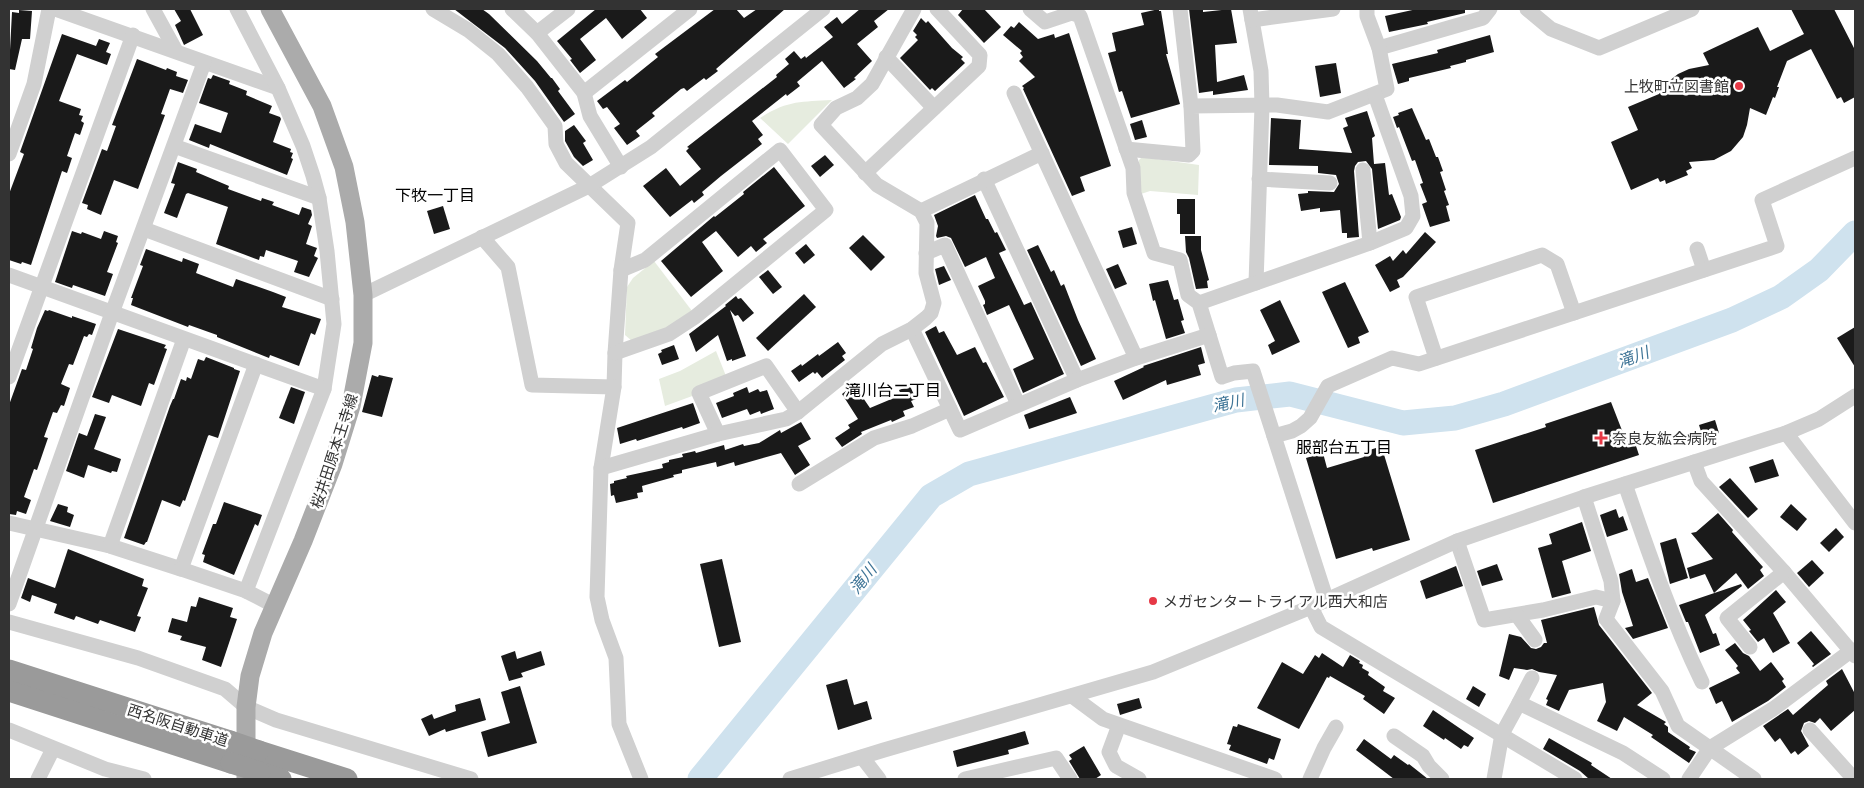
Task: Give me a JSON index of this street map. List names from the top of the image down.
{
  "streets": {
    "highway": ["西名阪自動車道"],
    "main road": ["桜井田原本王寺線"]
  },
  "crossings": [
    ["桜井田原本王寺線", "西名阪自動車道"]
  ],
  "districts": ["下牧一丁目", "滝川台二丁目", "服部台五丁目"],
  "water": ["滝川"],
  "places": {
    "other": ["上牧町立図書館", "メガセンタートライアル西大和店"],
    "health": ["奈良友紘会病院"]
  }
}
